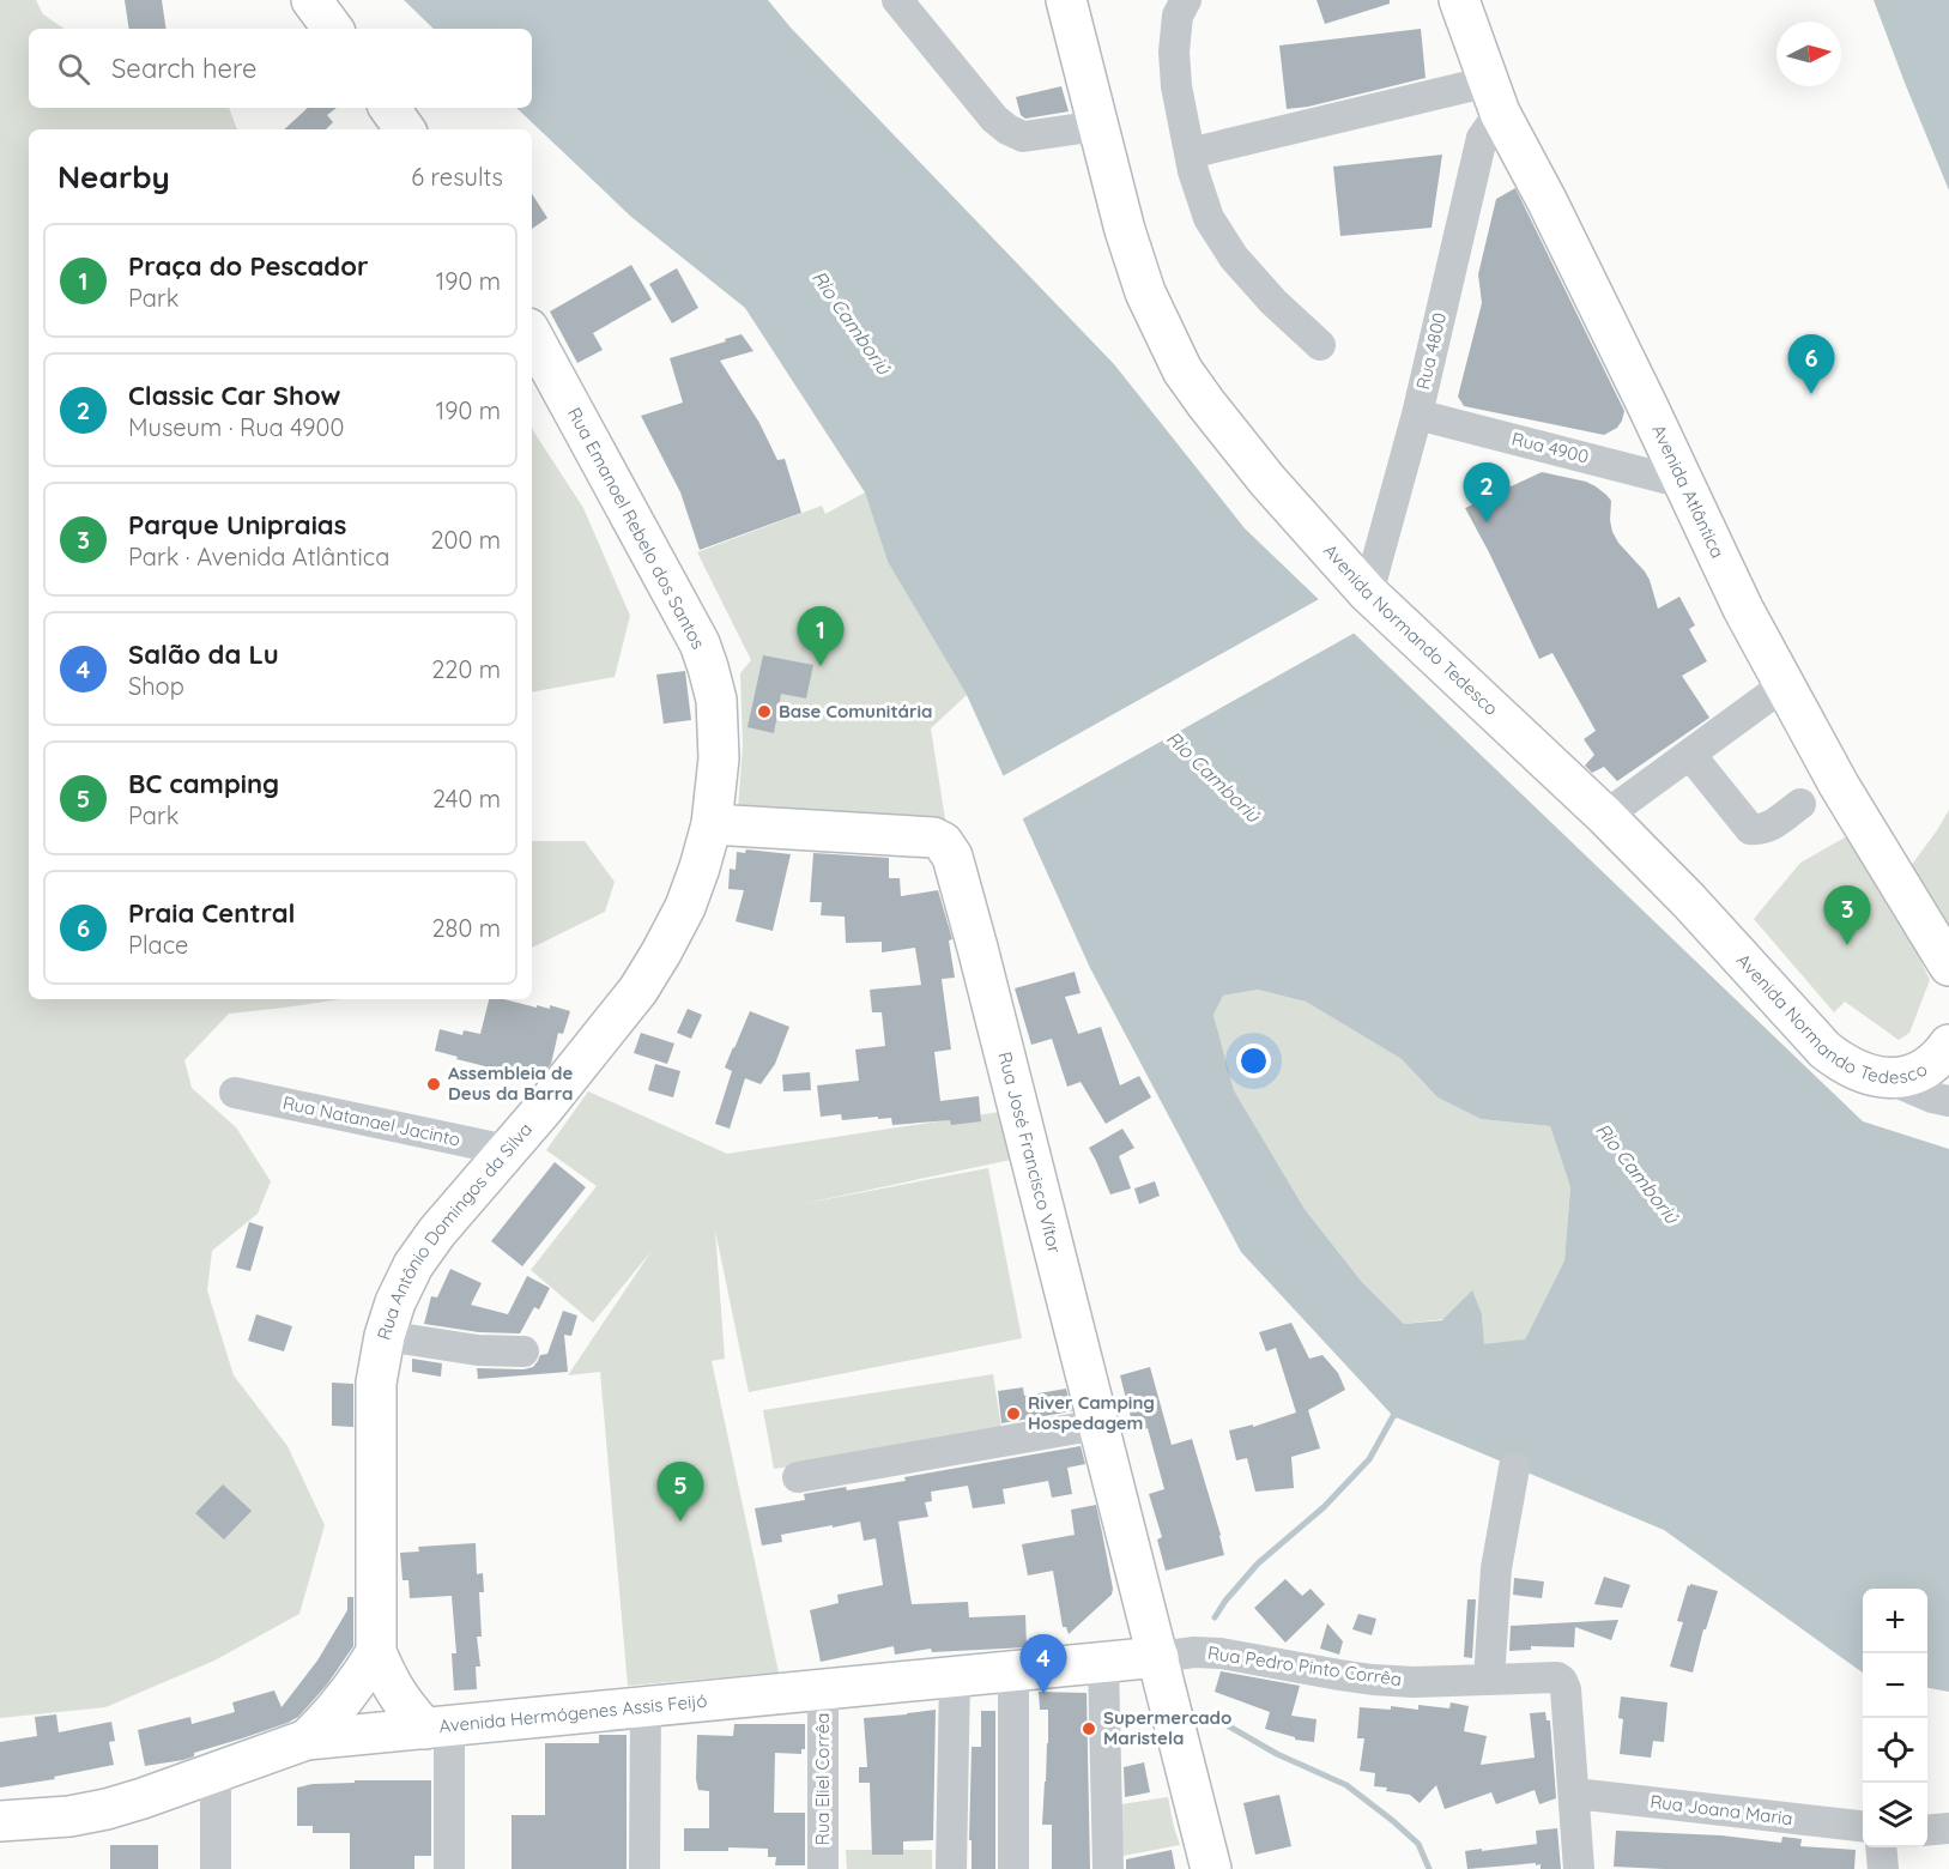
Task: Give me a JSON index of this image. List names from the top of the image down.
{
  "streets": {
    "main road": [
      "Avenida Atlântica",
      "Rua Emanoel Rebelo dos Santos",
      "Avenida Normando Tedesco",
      "Rua José Francisco Vítor",
      "Rua Antônio Domingos da Silva",
      "Avenida Hermógenes Assis Feijó"
    ],
    "street": [
      "Rua 4800",
      "Rua 4900",
      "Rua Natanael Jacinto",
      "Rua Pedro Pinto Corrêa",
      "Rua Eliel Corrêa",
      "Rua Joana Maria"
    ]
  },
  "crossings": [
    ["Rua 4800", "Rua 4900"],
    ["Rua 4800", "Avenida Atlântica"],
    ["Rua 4800", "Avenida Normando Tedesco"],
    ["Rua 4900", "Avenida Atlântica"],
    ["Rua Emanoel Rebelo dos Santos", "Rua José Francisco Vítor"],
    ["Rua Emanoel Rebelo dos Santos", "Rua Antônio Domingos da Silva"],
    ["Rua Natanael Jacinto", "Rua Antônio Domingos da Silva"],
    ["Rua José Francisco Vítor", "Rua Antônio Domingos da Silva"],
    ["Rua José Francisco Vítor", "Rua Pedro Pinto Corrêa"],
    ["Rua José Francisco Vítor", "Avenida Hermógenes Assis Feijó"],
    ["Rua Antônio Domingos da Silva", "Avenida Hermógenes Assis Feijó"],
    ["Rua Pedro Pinto Corrêa", "Avenida Hermógenes Assis Feijó"],
    ["Rua Pedro Pinto Corrêa", "Rua Joana Maria"],
    ["Avenida Hermógenes Assis Feijó", "Rua Eliel Corrêa"]
  ],
  "water": ["Rio Camboriú"],
  "places": [
    "Base Comunitária",
    "Assembleia de Deus da Barra",
    "River Camping Hospedagem",
    "Supermercado Maristela"
  ],
  "north": "right",
  "page": {
    "search": "Search here",
    "heading": ["Nearby", "6 results"],
    "list": [
      {
        "mark": "1",
        "name": "Praça do Pescador",
        "note": "Park",
        "value": "190 m"
      },
      {
        "mark": "2",
        "name": "Classic Car Show",
        "note": "Museum · Rua 4900",
        "value": "190 m"
      },
      {
        "mark": "3",
        "name": "Parque Unipraias",
        "note": "Park · Avenida Atlântica",
        "value": "200 m"
      },
      {
        "mark": "4",
        "name": "Salão da Lu",
        "note": "Shop",
        "value": "220 m"
      },
      {
        "mark": "5",
        "name": "BC camping",
        "note": "Park",
        "value": "240 m"
      },
      {
        "mark": "6",
        "name": "Praia Central",
        "note": "Place",
        "value": "280 m"
      }
    ],
    "pins": [
      "6",
      "2",
      "1",
      "3",
      "5",
      "4"
    ],
    "map_buttons": ["+", "−"]
  }
}
